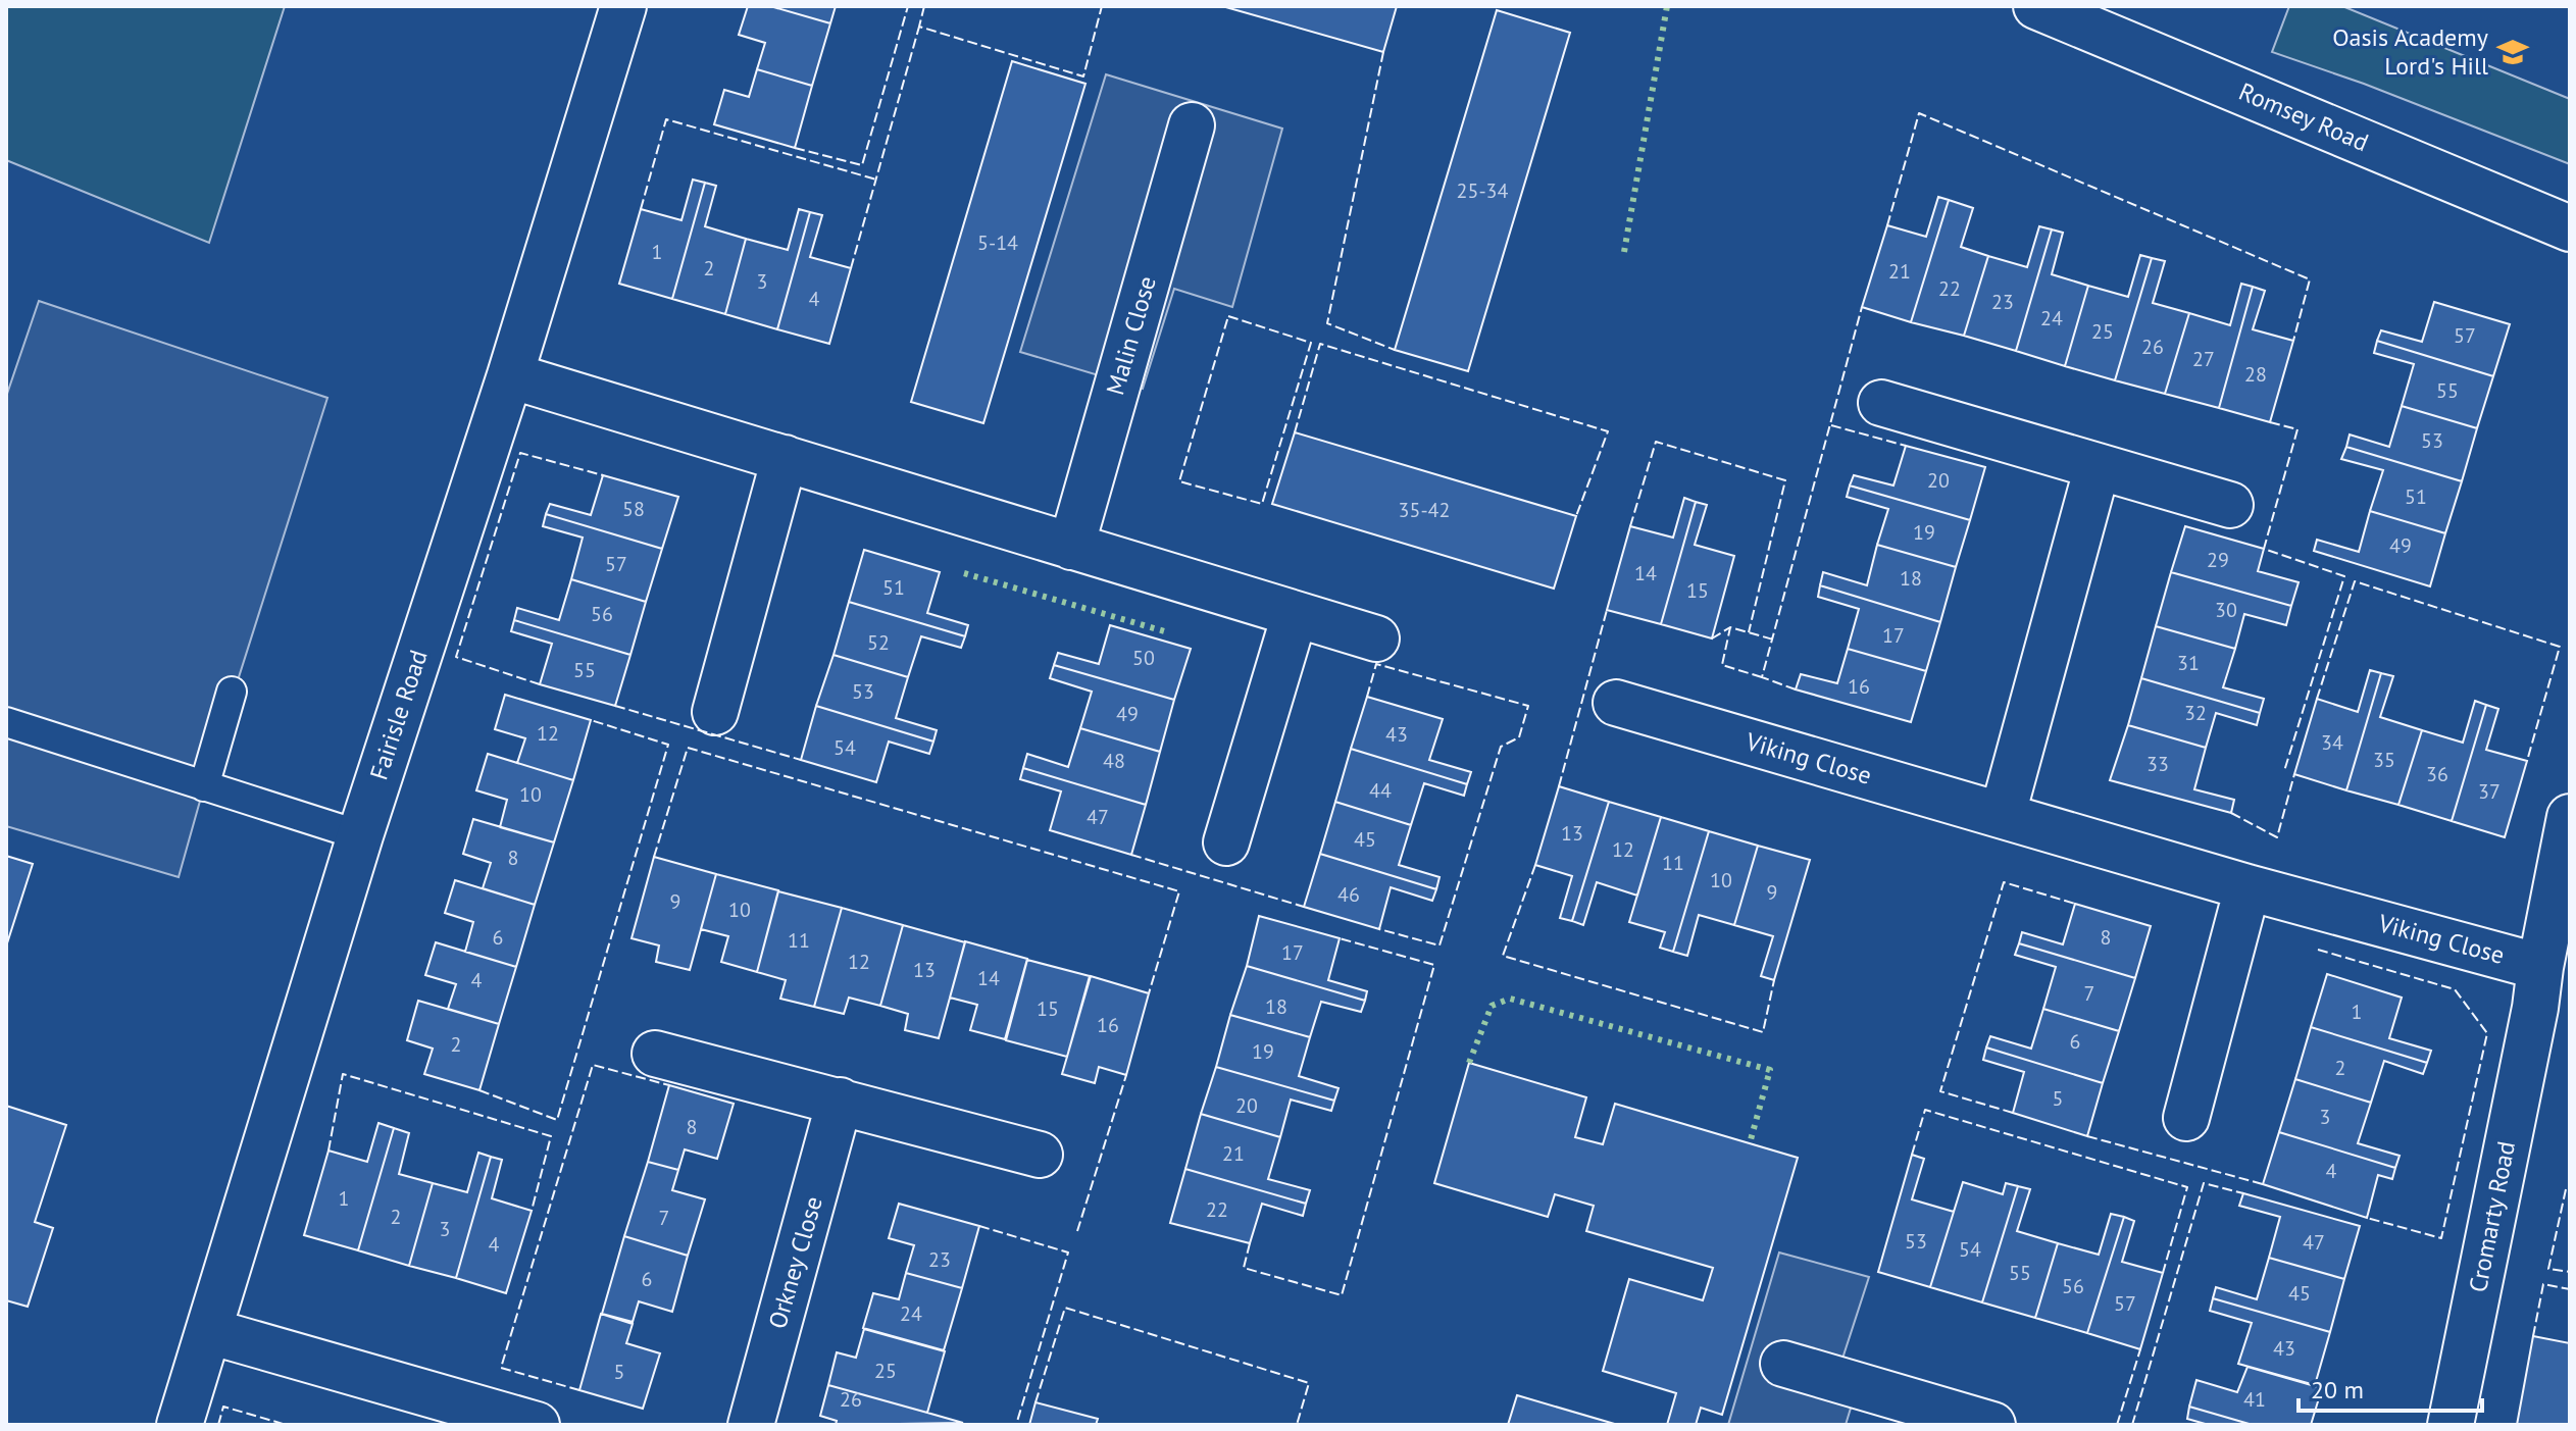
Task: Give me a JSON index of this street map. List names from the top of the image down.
{
  "streets": {
    "street": [
      "Romsey Road",
      "Malin Close",
      "Fairisle Road",
      "Viking Close",
      "Cromarty Road",
      "Orkney Close"
    ]
  },
  "crossings": [
    ["Viking Close", "Cromarty Road"]
  ],
  "places": {
    "school or university": ["Oasis Academy Lord's Hill"]
  },
  "house_numbers": [
    "25-34",
    "5-14",
    "1",
    "2",
    "21",
    "3",
    "22",
    "4",
    "23",
    "24",
    "25",
    "57",
    "26",
    "27",
    "28",
    "55",
    "53",
    "20",
    "51",
    "58",
    "35-42",
    "19",
    "49",
    "29",
    "57",
    "14",
    "18",
    "51",
    "15",
    "30",
    "56",
    "17",
    "52",
    "50",
    "31",
    "55",
    "16",
    "53",
    "32",
    "49",
    "12",
    "43",
    "34",
    "54",
    "35",
    "48",
    "33",
    "36",
    "44",
    "37",
    "10",
    "47",
    "13",
    "45",
    "12",
    "8",
    "11",
    "10",
    "9",
    "46",
    "9",
    "10",
    "6",
    "8",
    "11",
    "17",
    "12",
    "13",
    "14",
    "4",
    "7",
    "18",
    "15",
    "1",
    "16",
    "6",
    "2",
    "19",
    "2",
    "5",
    "20",
    "3",
    "8",
    "21",
    "4",
    "1",
    "22",
    "2",
    "7",
    "3",
    "53",
    "47",
    "4",
    "54",
    "23",
    "55",
    "6",
    "56",
    "45",
    "57",
    "24",
    "43",
    "25",
    "5",
    "26",
    "41"
  ],
  "scale_bar": "20 m"
}
